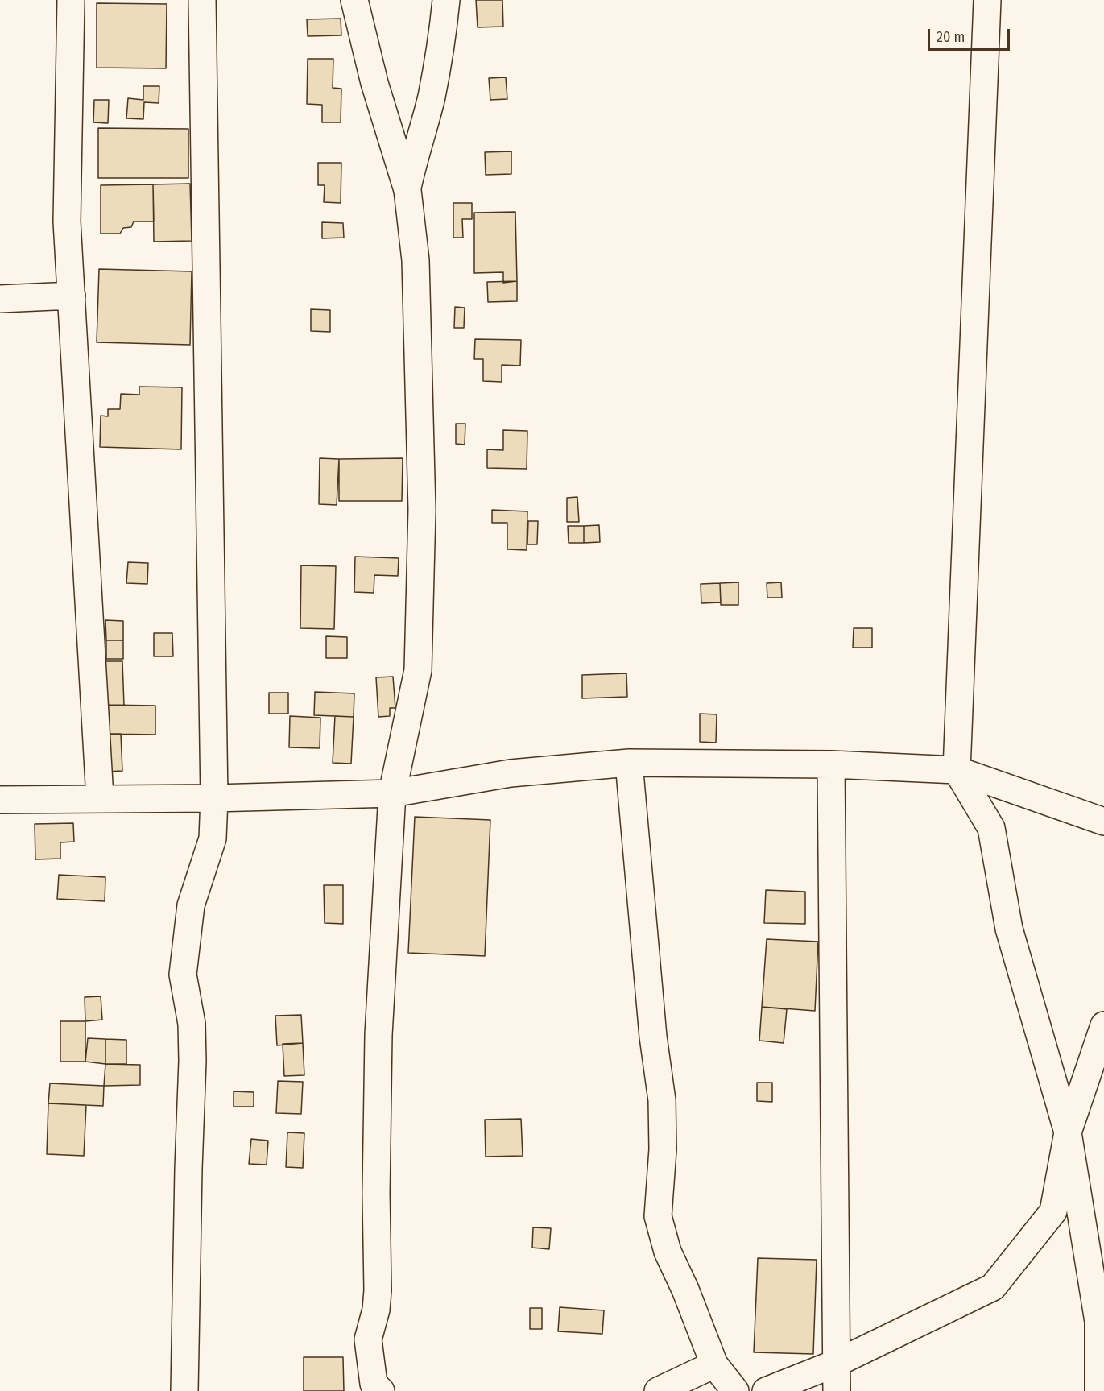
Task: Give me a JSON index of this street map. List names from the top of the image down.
{
  "scale_bar": "20 m"
}
